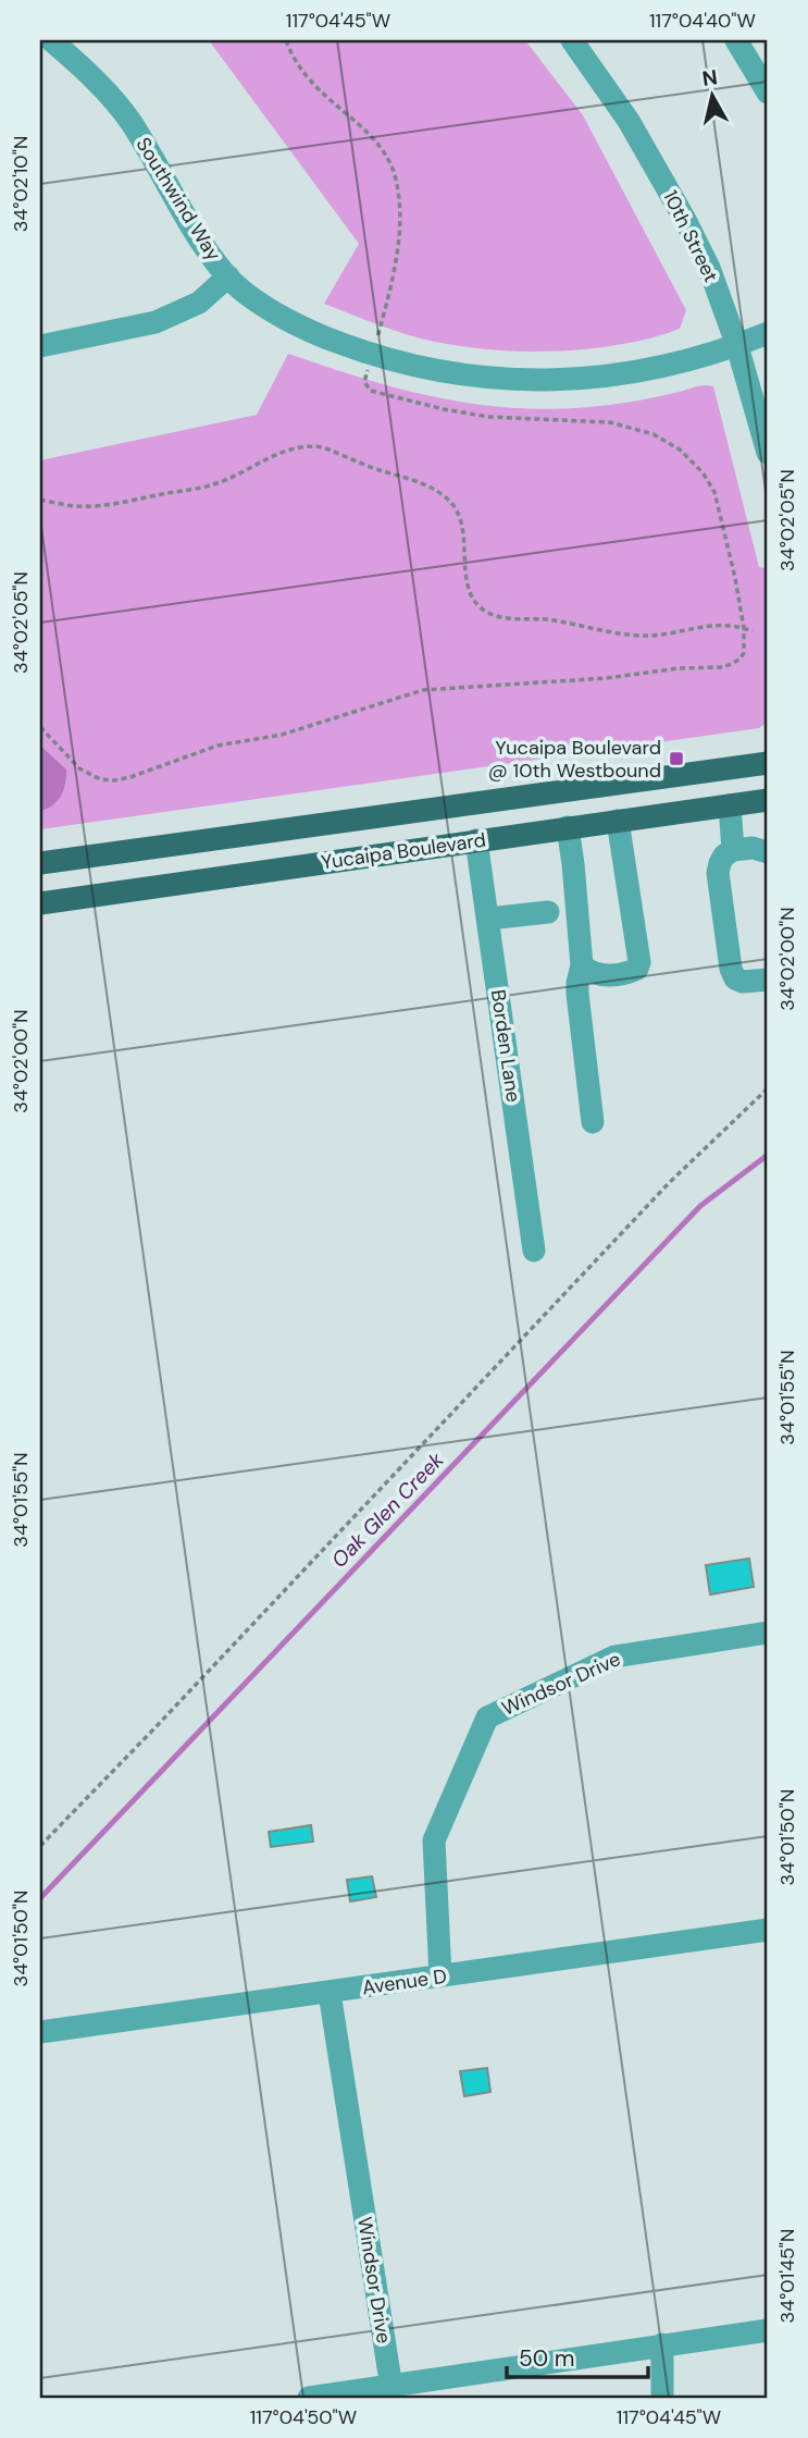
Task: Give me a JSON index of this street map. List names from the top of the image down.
{
  "streets": {
    "main road": ["Yucaipa Boulevard"],
    "street": [
      "Southwind Way",
      "10th Street",
      "Borden Lane",
      "Windsor Drive",
      "Avenue D"
    ]
  },
  "crossings": [
    ["Southwind Way", "10th Street"],
    ["Yucaipa Boulevard", "Borden Lane"],
    ["Windsor Drive", "Avenue D"]
  ],
  "water": ["Oak Glen Creek"],
  "places": {
    "transit": ["Yucaipa Boulevard @ 10th Westbound"]
  },
  "scale_bar": "50 m",
  "north": "top",
  "coordinates": [
    "117°04'45\"W",
    "117°04'40\"W",
    "34°02'10\"N",
    "34°02'05\"N",
    "34°02'00\"N",
    "34°01'55\"N",
    "34°01'50\"N",
    "34°01'45\"N",
    "117°04'50\"W"
  ]
}
